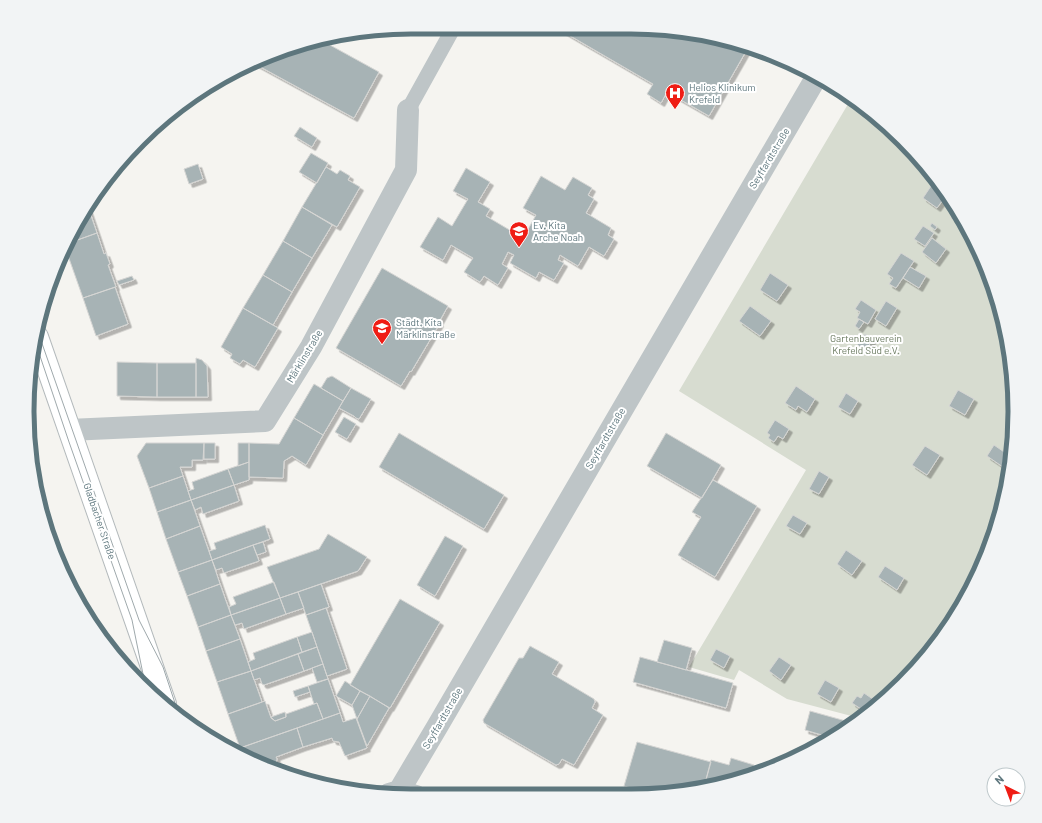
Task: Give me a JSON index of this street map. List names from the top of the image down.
{
  "streets": {
    "main road": ["Gladbacher Straße"],
    "street": ["Seyffardtstraße", "Märklinstraße"]
  },
  "crossings": [
    ["Märklinstraße", "Gladbacher Straße"]
  ],
  "parks": ["Gartenbauverein Krefeld Süd e.V."],
  "places": {
    "hospital": ["Helios Klinikum Krefeld"],
    "school or university": ["Ev. Kita Arche Noah", "Städt. Kita Märklinstraße"]
  },
  "north": "top left"
}
